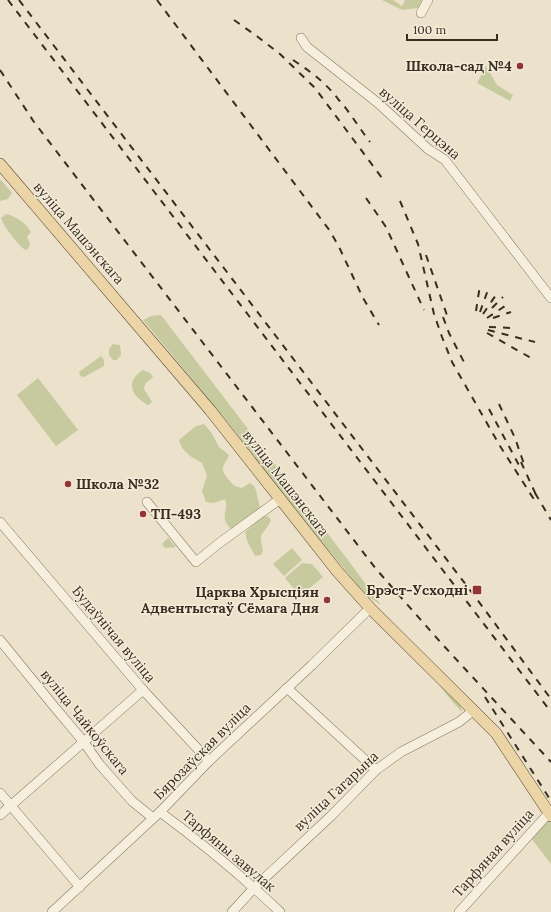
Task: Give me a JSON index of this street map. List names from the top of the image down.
{
  "streets": {
    "main road": ["вуліца Машэнскага"],
    "street": [
      "вуліца Герцэна",
      "Будаўнічая вуліца",
      "вуліца Чайкоўскага",
      "Бярозаўская вуліца",
      "вуліца Гагарына",
      "Тарфяны завулак",
      "Тарфяная вуліца"
    ]
  },
  "crossings": [
    ["вуліца Машэнскага", "Бярозаўская вуліца"],
    ["вуліца Машэнскага", "вуліца Гагарына"],
    ["вуліца Машэнскага", "Тарфяная вуліца"],
    ["Будаўнічая вуліца", "Бярозаўская вуліца"],
    ["вуліца Чайкоўскага", "Бярозаўская вуліца"],
    ["вуліца Чайкоўскага", "Тарфяны завулак"],
    ["Бярозаўская вуліца", "Тарфяны завулак"],
    ["вуліца Гагарына", "Тарфяны завулак"]
  ],
  "places": {
    "other": [
      "Школа-сад №4",
      "Школа №32",
      "ТП-493",
      "Царква Хрысціян Адвентыстаў Сёмага Дня"
    ],
    "transit": ["Брэст-Усходні"]
  },
  "scale_bar": "100 m"
}
